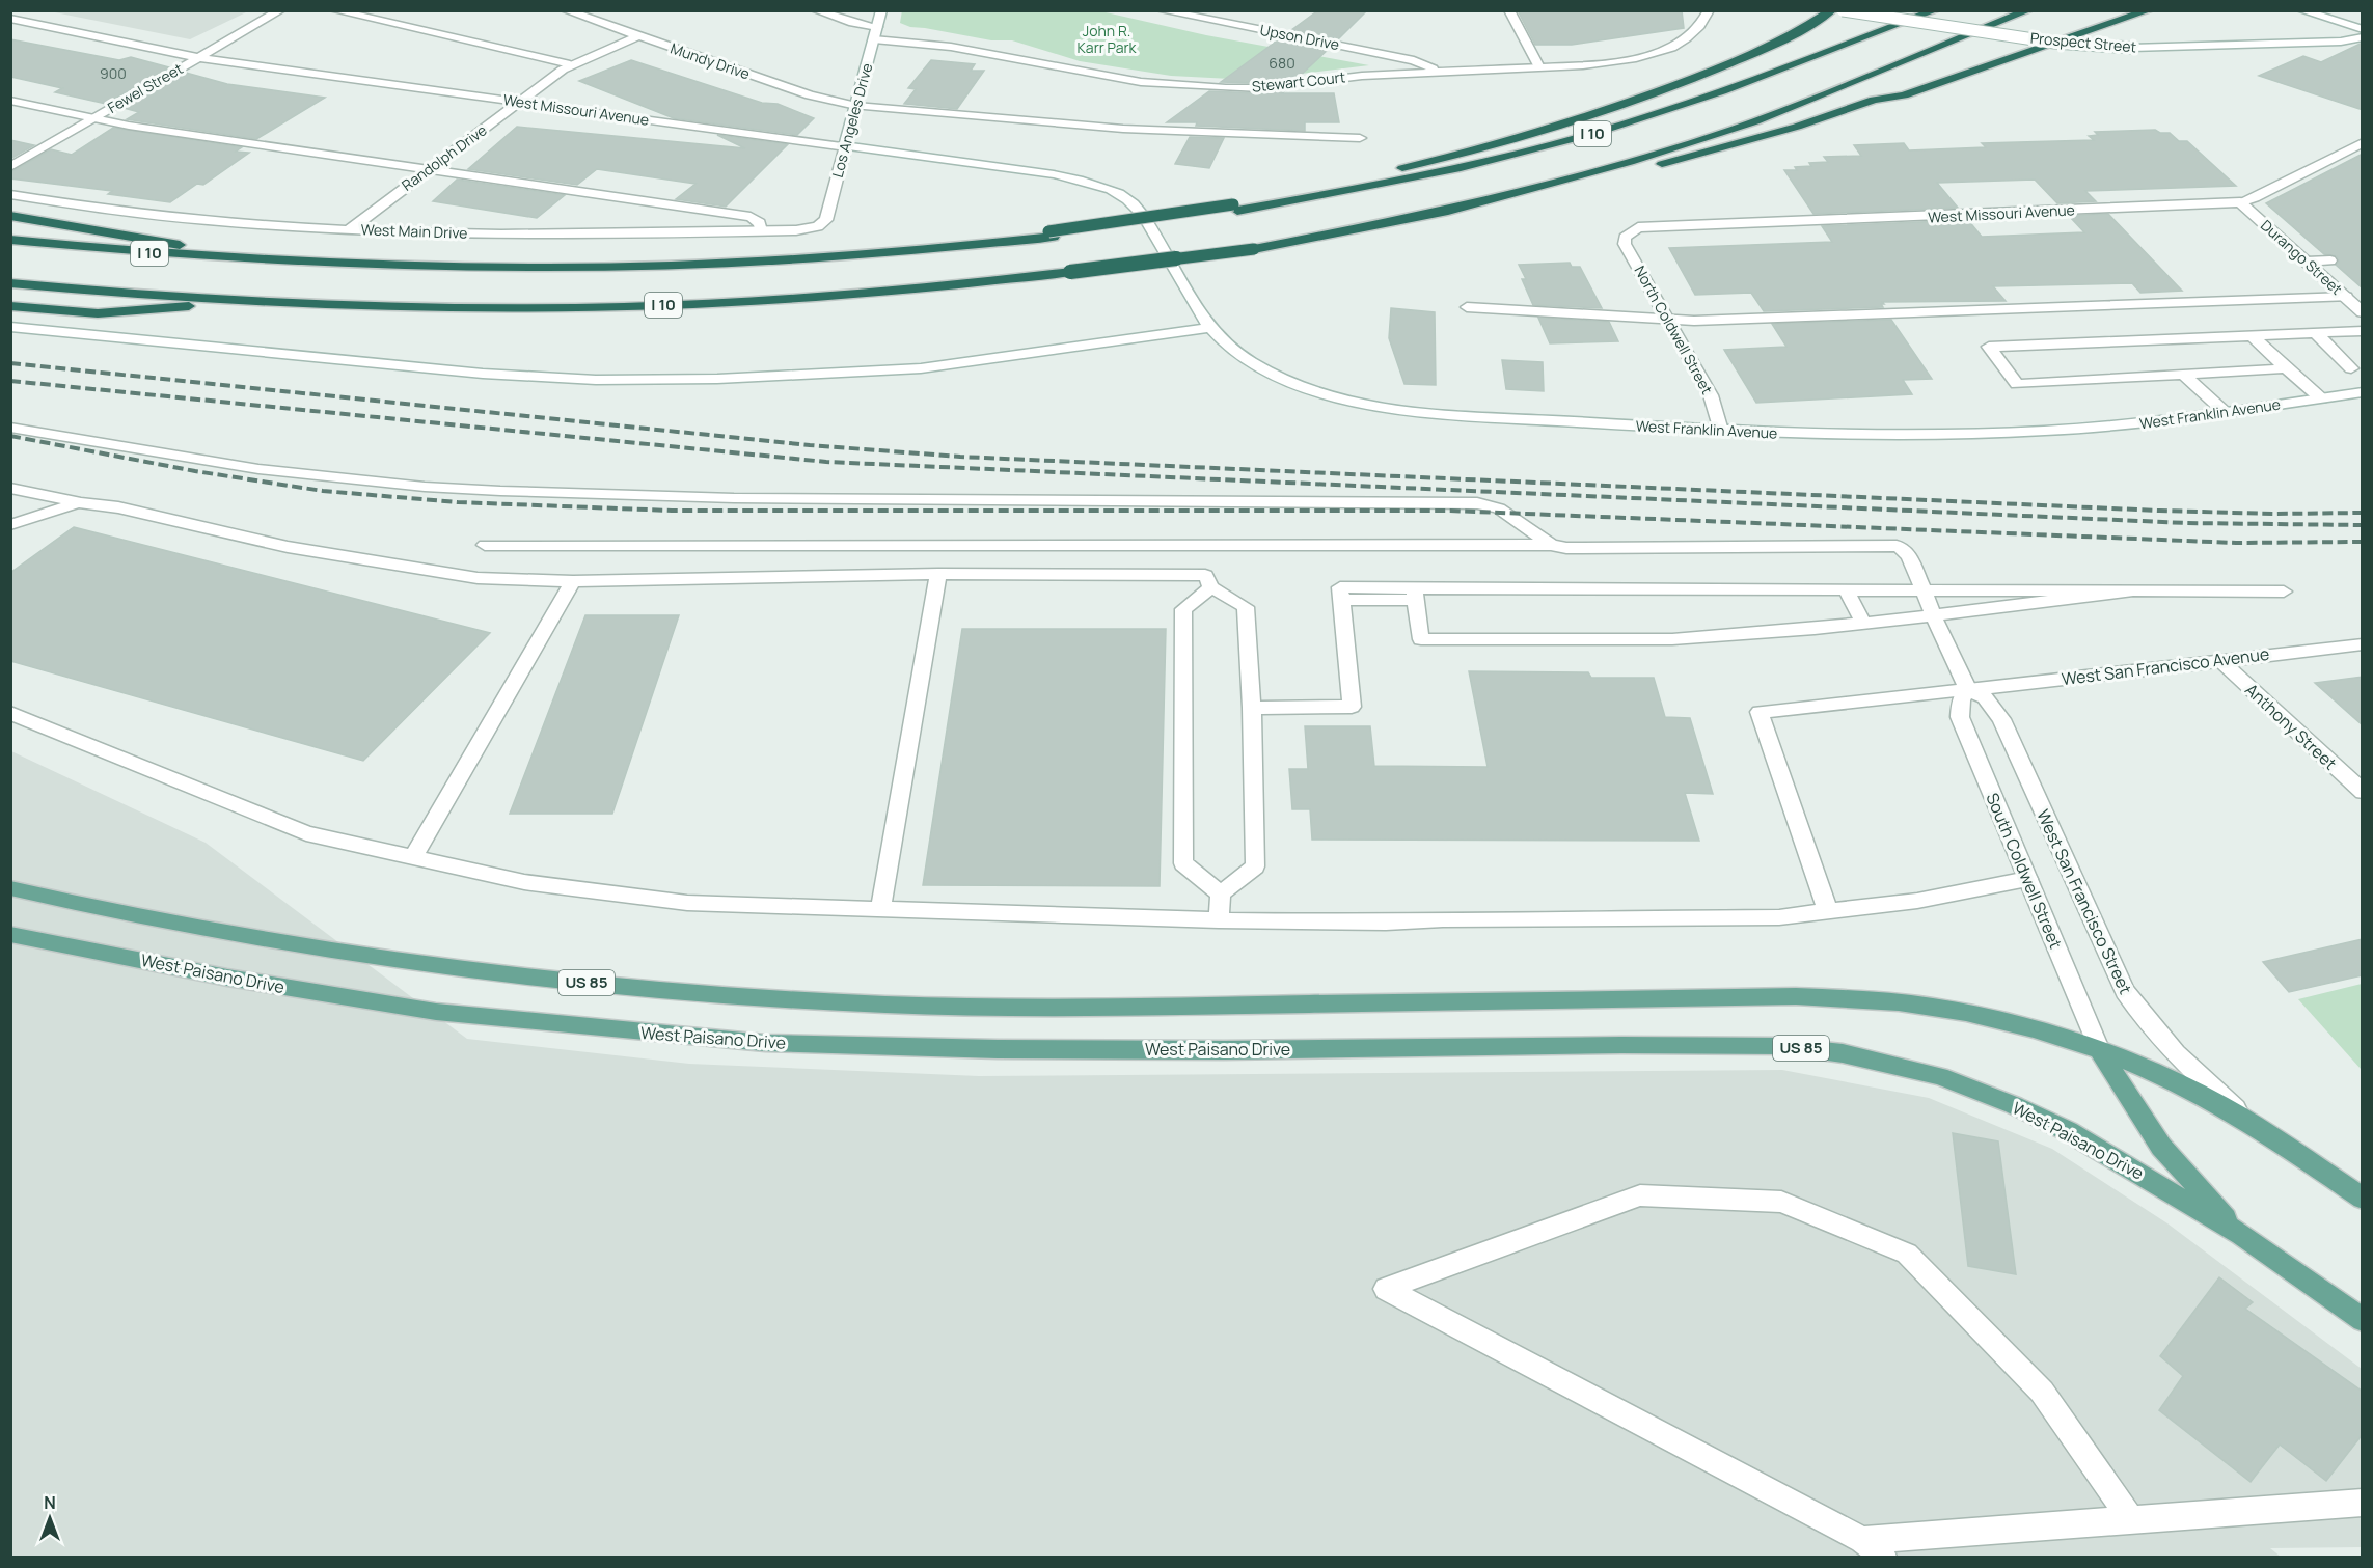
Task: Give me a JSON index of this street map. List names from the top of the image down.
{
  "streets": {
    "highway": ["I 10"],
    "main road": ["West Paisano Drive", "US 85"],
    "street": [
      "Upson Drive",
      "Prospect Street",
      "Mundy Drive",
      "Stewart Court",
      "Fewel Street",
      "West Missouri Avenue",
      "Los Angeles Drive",
      "Randolph Drive",
      "West Main Drive",
      "Durango Street",
      "North Coldwell Street",
      "West Franklin Avenue",
      "West San Francisco Avenue",
      "Anthony Street",
      "South Coldwell Street",
      "West San Francisco Street"
    ]
  },
  "crossings": [
    ["Upson Drive", "Stewart Court"],
    ["Mundy Drive", "Los Angeles Drive"],
    ["Mundy Drive", "Randolph Drive"],
    ["Stewart Court", "Los Angeles Drive"],
    ["Fewel Street", "West Missouri Avenue"],
    ["West Missouri Avenue", "Los Angeles Drive"],
    ["West Missouri Avenue", "Randolph Drive"],
    ["West Missouri Avenue", "Durango Street"],
    ["West Missouri Avenue", "North Coldwell Street"],
    ["West Missouri Avenue", "West Franklin Avenue"],
    ["Los Angeles Drive", "West Main Drive"],
    ["Randolph Drive", "West Main Drive"],
    ["North Coldwell Street", "West Franklin Avenue"],
    ["West San Francisco Avenue", "Anthony Street"],
    ["West San Francisco Avenue", "South Coldwell Street"],
    ["West San Francisco Avenue", "West San Francisco Street"],
    ["South Coldwell Street", "West San Francisco Street"],
    ["South Coldwell Street", "US 85"],
    ["West San Francisco Street", "US 85"]
  ],
  "parks": ["John R. Karr Park"],
  "house_numbers": ["680", "900"],
  "north": "top"
}
